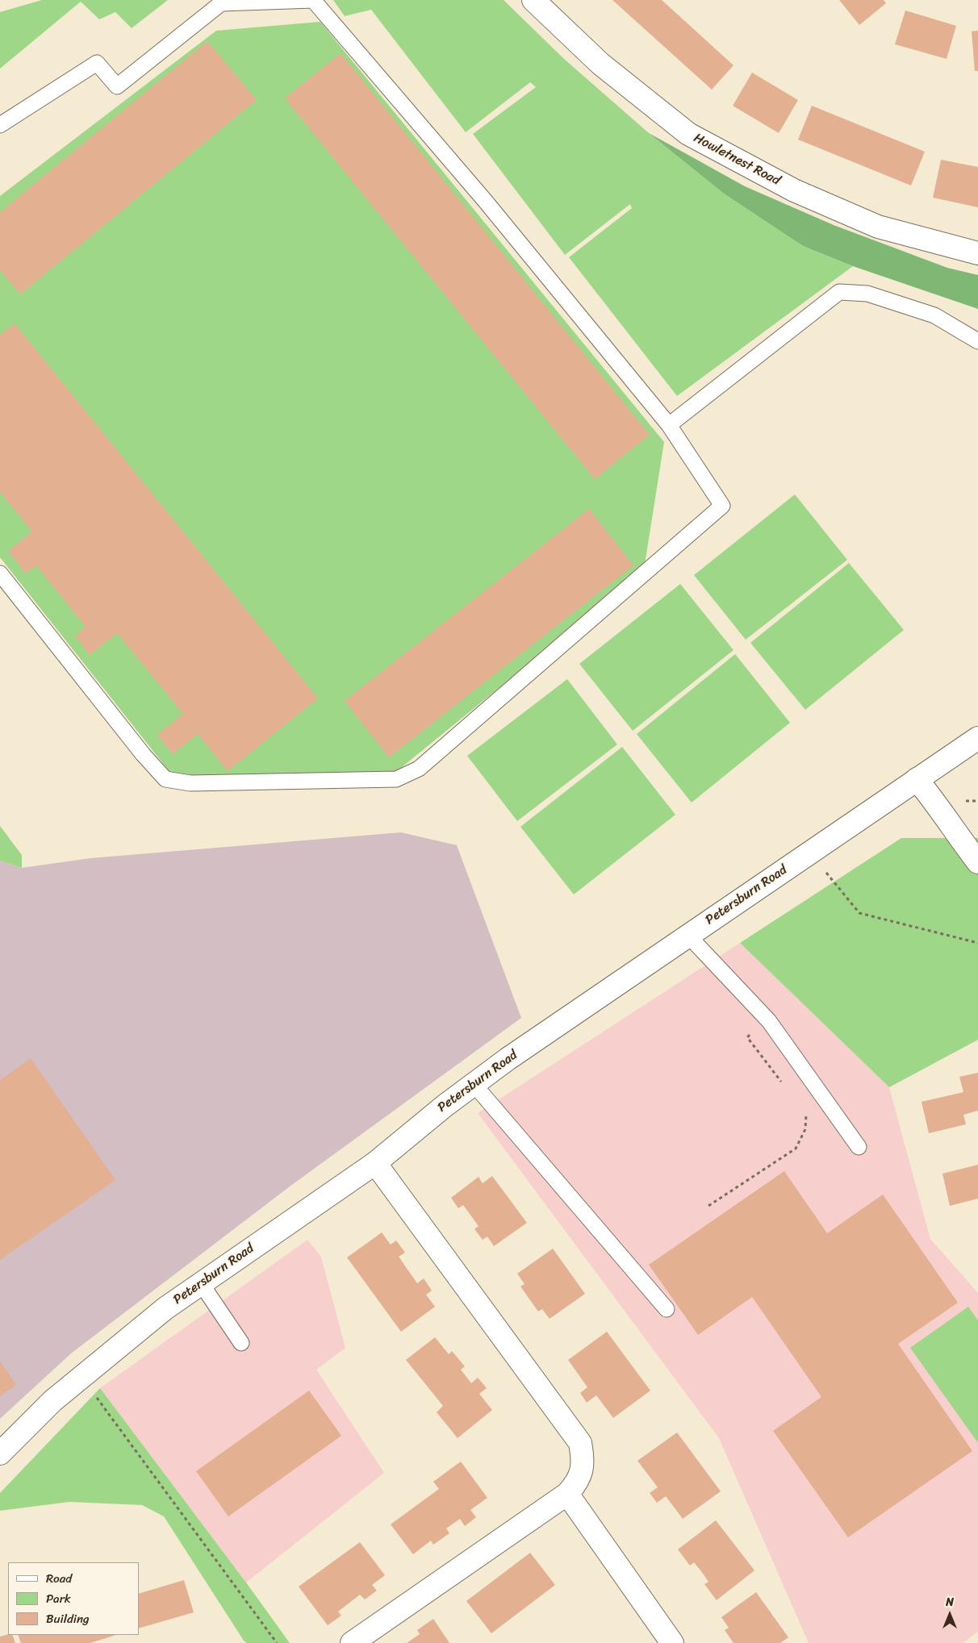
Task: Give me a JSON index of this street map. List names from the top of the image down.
{
  "streets": {
    "street": ["Howletnest Road", "Petersburn Road"]
  },
  "legend": ["Road", "Park", "Building"],
  "north": "top"
}
